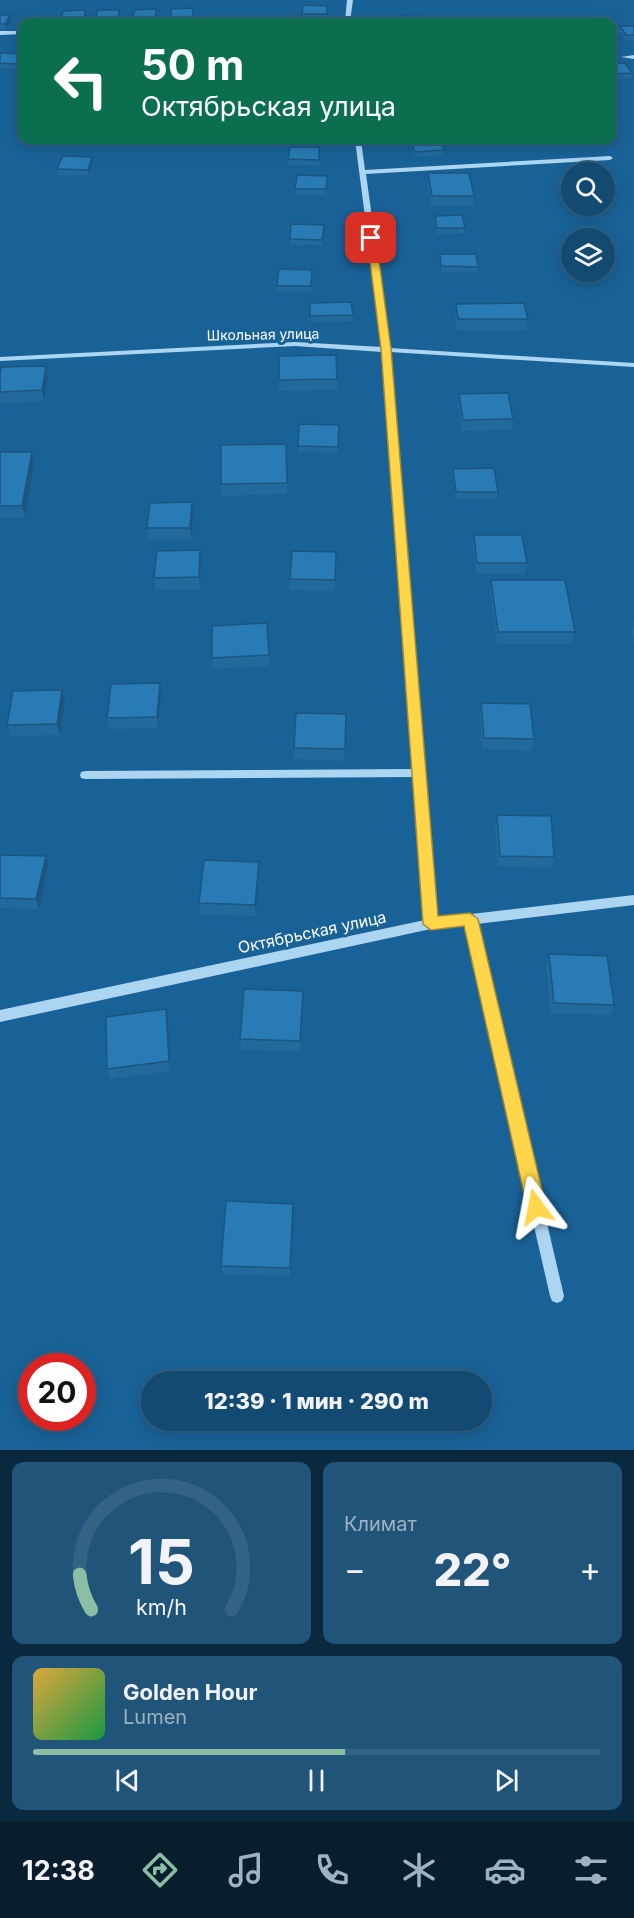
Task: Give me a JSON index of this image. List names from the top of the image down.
{
  "streets": {
    "street": ["Школьная улица", "Октябрьская улица"]
  },
  "page": {
    "turn": ["50 m", "Октябрьская улица"],
    "limit": "20",
    "trip": "12:39 · 1 мин · 290 m",
    "tile": "Климат",
    "heat": ["−", "22°", "+"],
    "song": ["Golden Hour", "Lumen"],
    "tabs": "12:38",
    "gauge": ["15", "km/h"]
  }
}
